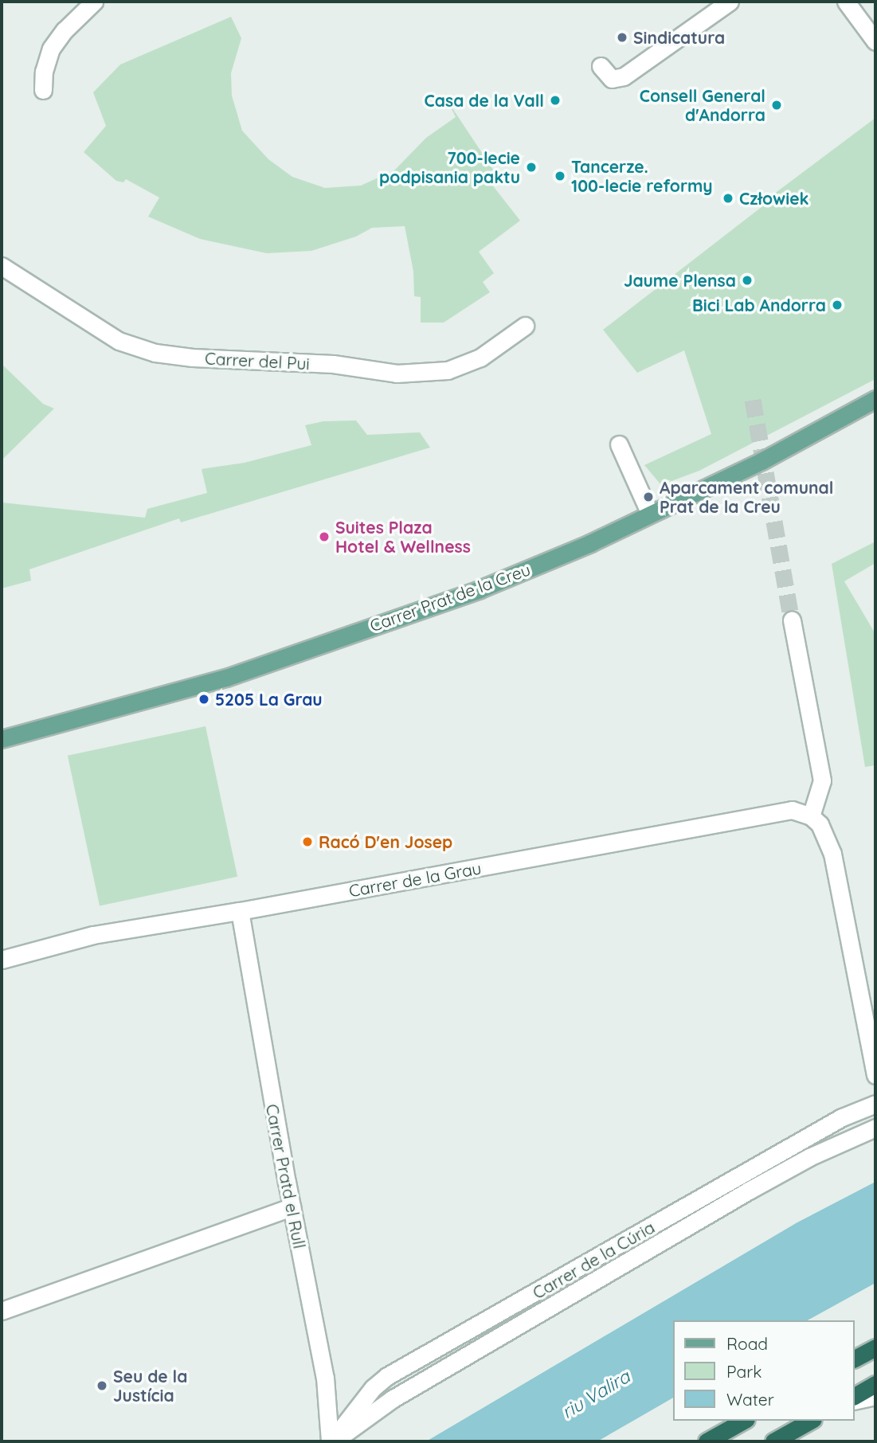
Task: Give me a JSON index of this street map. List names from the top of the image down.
{
  "streets": {
    "main road": ["Carrer Prat de la Creu"],
    "street": [
      "Carrer del Pui",
      "Carrer de la Grau",
      "Carrer Pratd el Rull",
      "Carrer de la Cúria"
    ]
  },
  "crossings": [
    ["Carrer de la Grau", "Carrer Pratd el Rull"],
    ["Carrer Pratd el Rull", "Carrer de la Cúria"]
  ],
  "water": ["riu Valira"],
  "places": [
    "Sindicatura",
    "Casa de la Vall",
    "Consell General d'Andorra",
    "700-lecie podpisania paktu",
    "Tancerze. 100-lecie reformy",
    "Człowiek",
    "Jaume Plensa",
    "Bici Lab Andorra",
    "Aparcament comunal Prat de la Creu",
    "Suites Plaza Hotel & Wellness",
    "5205 La Grau",
    "Racó D'en Josep",
    "Seu de la Justícia"
  ],
  "legend": ["Road", "Park", "Water"]
}
